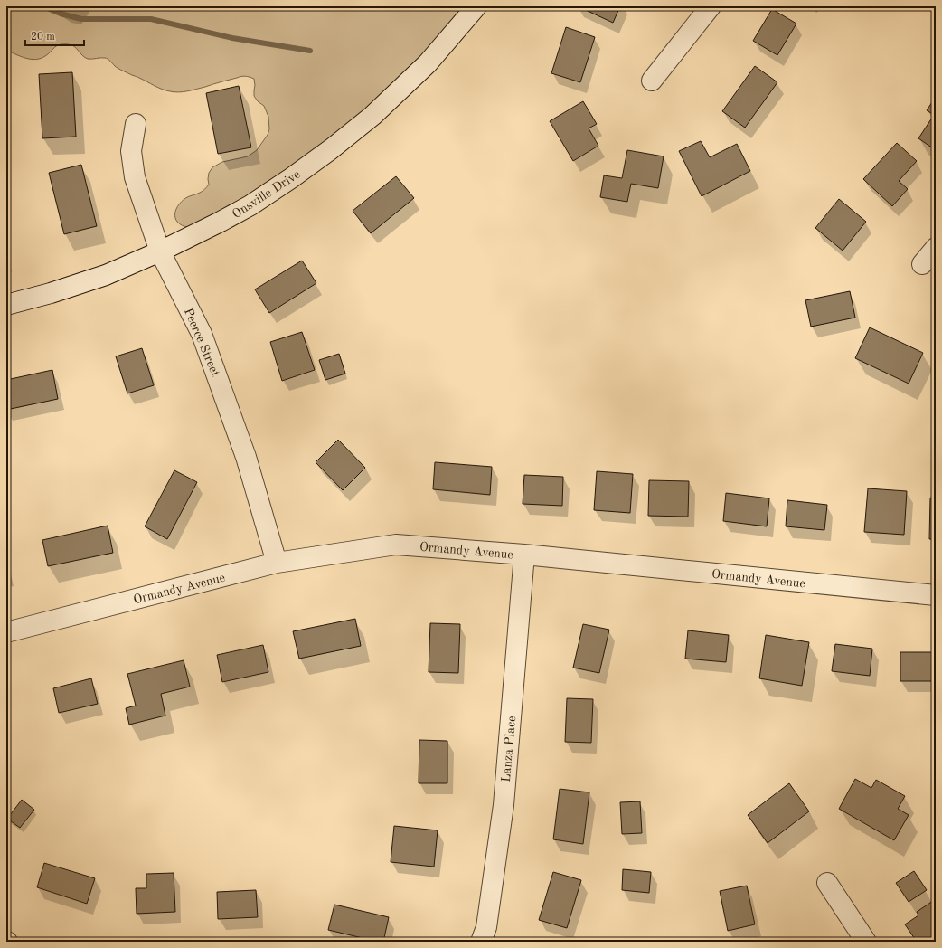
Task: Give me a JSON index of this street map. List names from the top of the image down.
{
  "streets": {
    "street": [
      "Onsville Drive",
      "Peerce Street",
      "Ormandy Avenue",
      "Lanza Place"
    ]
  },
  "crossings": [
    ["Onsville Drive", "Peerce Street"],
    ["Peerce Street", "Ormandy Avenue"],
    ["Ormandy Avenue", "Lanza Place"]
  ],
  "scale_bar": "20 m"
}
